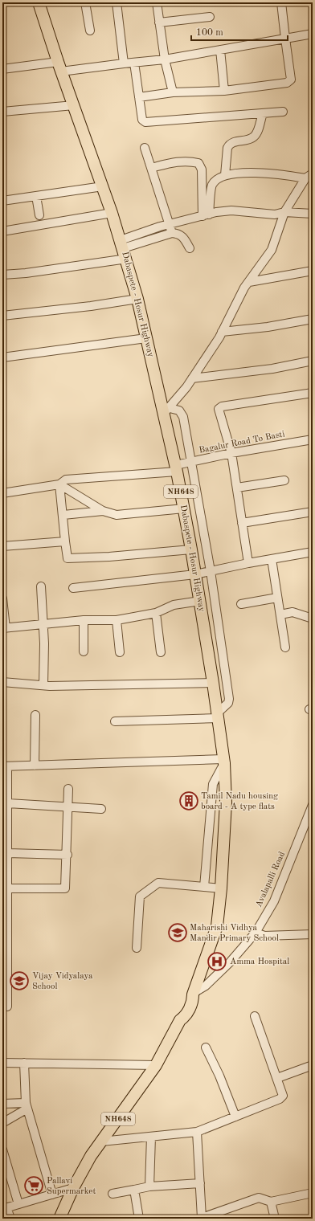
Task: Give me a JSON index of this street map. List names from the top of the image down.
{
  "streets": {
    "highway": ["Dabaspete - Hosur Highway", "NH648"],
    "street": ["Bagalur Road To Basti", "Avalapalli Road"]
  },
  "crossings": [
    ["Dabaspete - Hosur Highway", "Bagalur Road To Basti"],
    ["Dabaspete - Hosur Highway", "NH648"],
    ["Dabaspete - Hosur Highway", "Avalapalli Road"],
    ["NH648", "Avalapalli Road"]
  ],
  "places": {
    "building": ["Tamil Nadu housing board - A type flats"],
    "school or university": ["Maharishi Vidhya Mandir Primary School", "Vijay Vidyalaya School"],
    "hospital": ["Amma Hospital"],
    "supermarket": ["Pallavi Supermarket"]
  },
  "scale_bar": "100 m"
}
